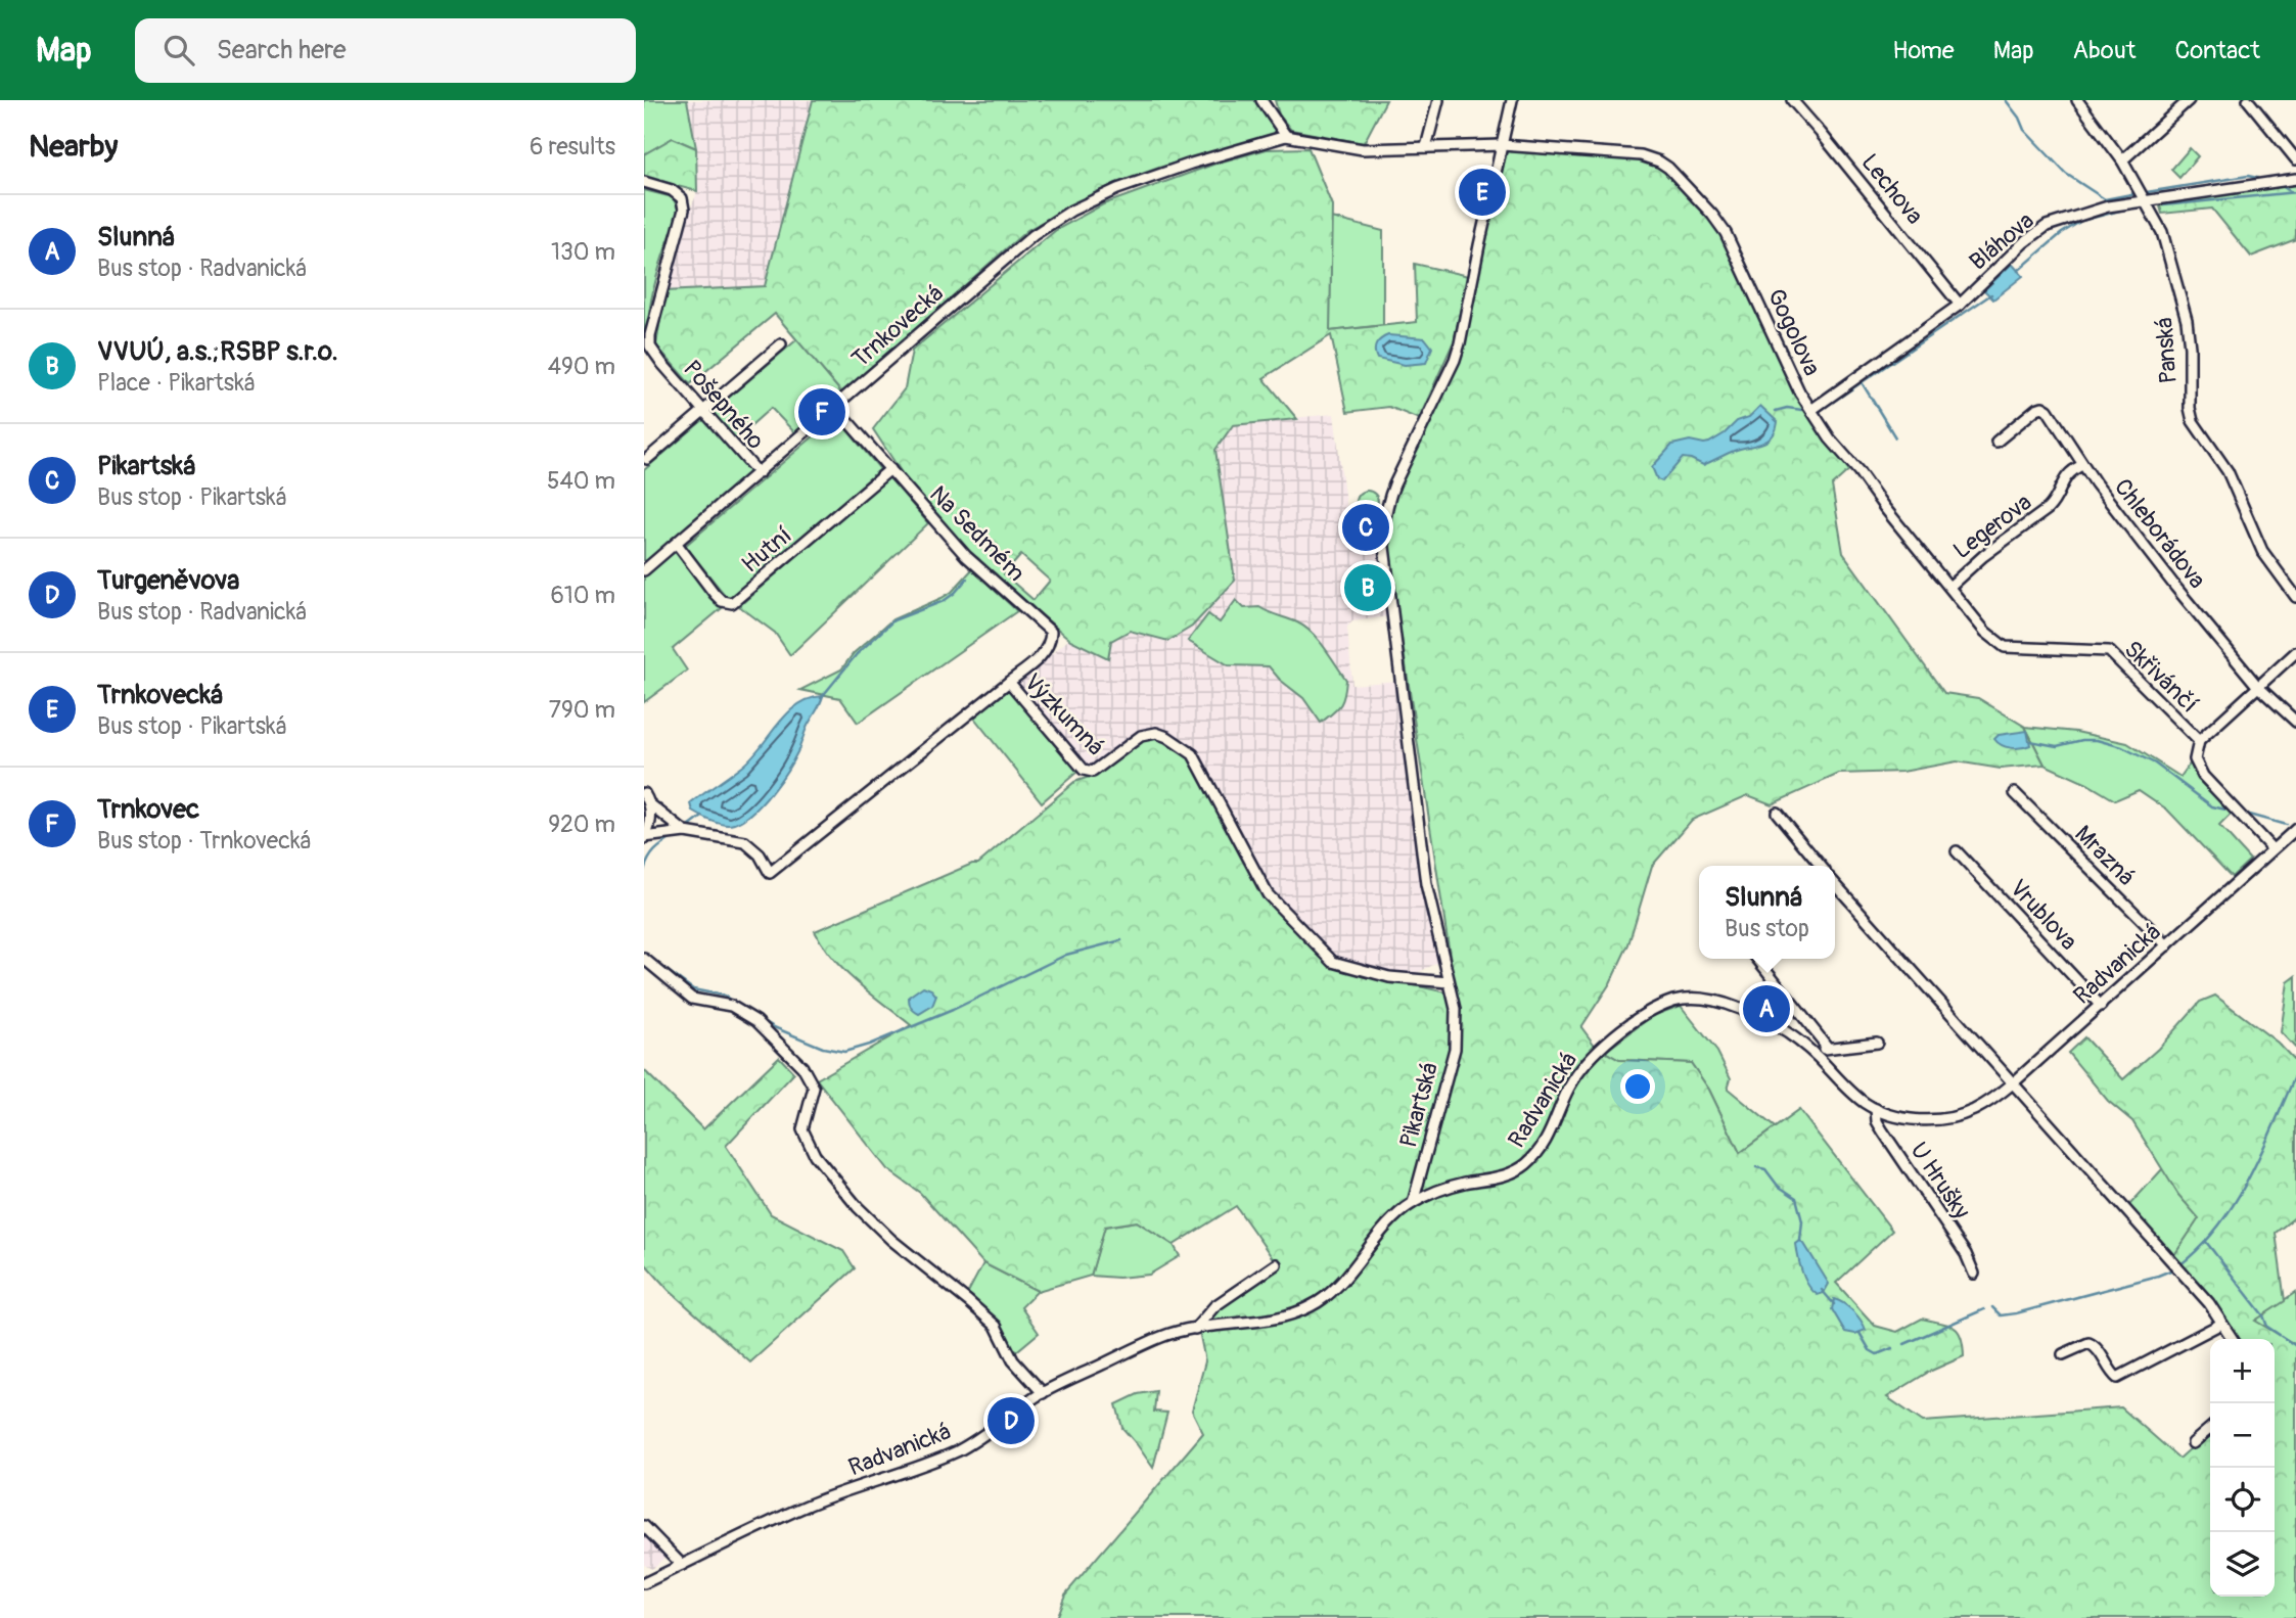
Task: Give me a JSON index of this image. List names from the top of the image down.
{
  "streets": {
    "street": [
      "Lechova",
      "Bláhova",
      "Trnkovecká",
      "Gogolova",
      "Panská",
      "Pošepného",
      "Legerova",
      "Na Sedmém",
      "Chleborádova",
      "Hutní",
      "Skřivánčí",
      "Výzkumná",
      "Mrazná",
      "Vrublova",
      "Radvanická",
      "Pikartská",
      "U Hrušky"
    ]
  },
  "crossings": [
    ["Lechova", "Bláhova"],
    ["Bláhova", "Gogolova"],
    ["Bláhova", "Panská"],
    ["Trnkovecká", "Gogolova"],
    ["Trnkovecká", "Pošepného"],
    ["Trnkovecká", "Na Sedmém"],
    ["Trnkovecká", "Hutní"],
    ["Trnkovecká", "Pikartská"],
    ["Gogolova", "Legerova"],
    ["Gogolova", "Skřivánčí"],
    ["Gogolova", "Pikartská"],
    ["Legerova", "Chleborádova"],
    ["Na Sedmém", "Hutní"],
    ["Na Sedmém", "Výzkumná"],
    ["Skřivánčí", "Radvanická"],
    ["Výzkumná", "Pikartská"],
    ["Mrazná", "Radvanická"],
    ["Vrublova", "Radvanická"],
    ["Radvanická", "Pikartská"],
    ["Radvanická", "U Hrušky"]
  ],
  "page": {
    "header": "Map",
    "search": "Search here",
    "nav": [
      "Home",
      "Map",
      "About",
      "Contact"
    ],
    "heading": ["Nearby", "6 results"],
    "pins": [
      "E",
      "F",
      "C",
      "B",
      "A",
      "D"
    ],
    "list": [
      {
        "mark": "A",
        "name": "Slunná",
        "note": "Bus stop · Radvanická",
        "value": "130 m"
      },
      {
        "mark": "B",
        "name": "VVUÚ, a.s.;RSBP s.r.o.",
        "note": "Place · Pikartská",
        "value": "490 m"
      },
      {
        "mark": "C",
        "name": "Pikartská",
        "note": "Bus stop · Pikartská",
        "value": "540 m"
      },
      {
        "mark": "D",
        "name": "Turgeněvova",
        "note": "Bus stop · Radvanická",
        "value": "610 m"
      },
      {
        "mark": "E",
        "name": "Trnkovecká",
        "note": "Bus stop · Pikartská",
        "value": "790 m"
      },
      {
        "mark": "F",
        "name": "Trnkovec",
        "note": "Bus stop · Trnkovecká",
        "value": "920 m"
      }
    ],
    "popup": ["Slunná", "Bus stop"],
    "map_buttons": ["+", "−"]
  }
}
